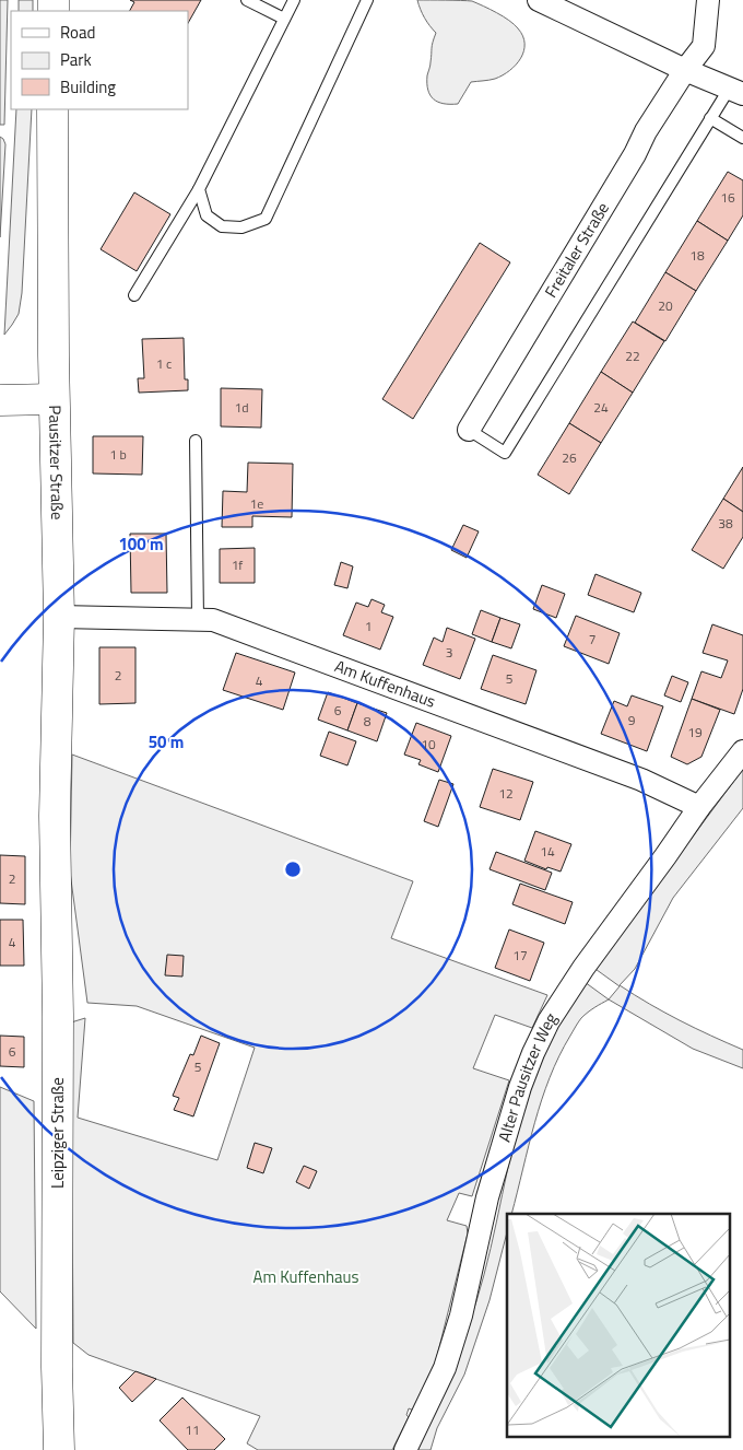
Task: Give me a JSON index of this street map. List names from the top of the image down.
{
  "streets": {
    "street": [
      "Freitaler Straße",
      "Pausitzer Straße",
      "Am Kuffenhaus",
      "Alter Pausitzer Weg",
      "Leipziger Straße"
    ]
  },
  "crossings": [
    ["Pausitzer Straße", "Am Kuffenhaus"],
    ["Pausitzer Straße", "Leipziger Straße"],
    ["Am Kuffenhaus", "Alter Pausitzer Weg"]
  ],
  "parks": ["Am Kuffenhaus"],
  "house_numbers": [
    "16",
    "18",
    "20",
    "22",
    "1 c",
    "1d",
    "24",
    "1 b",
    "26",
    "1e",
    "38",
    "1f",
    "1",
    "7",
    "3",
    "2",
    "5",
    "4",
    "6",
    "9",
    "8",
    "19",
    "10",
    "12",
    "14",
    "2",
    "4",
    "17",
    "6",
    "5",
    "11"
  ],
  "legend": ["Road", "Park", "Building"],
  "rings": ["100 m", "50 m"]
}
